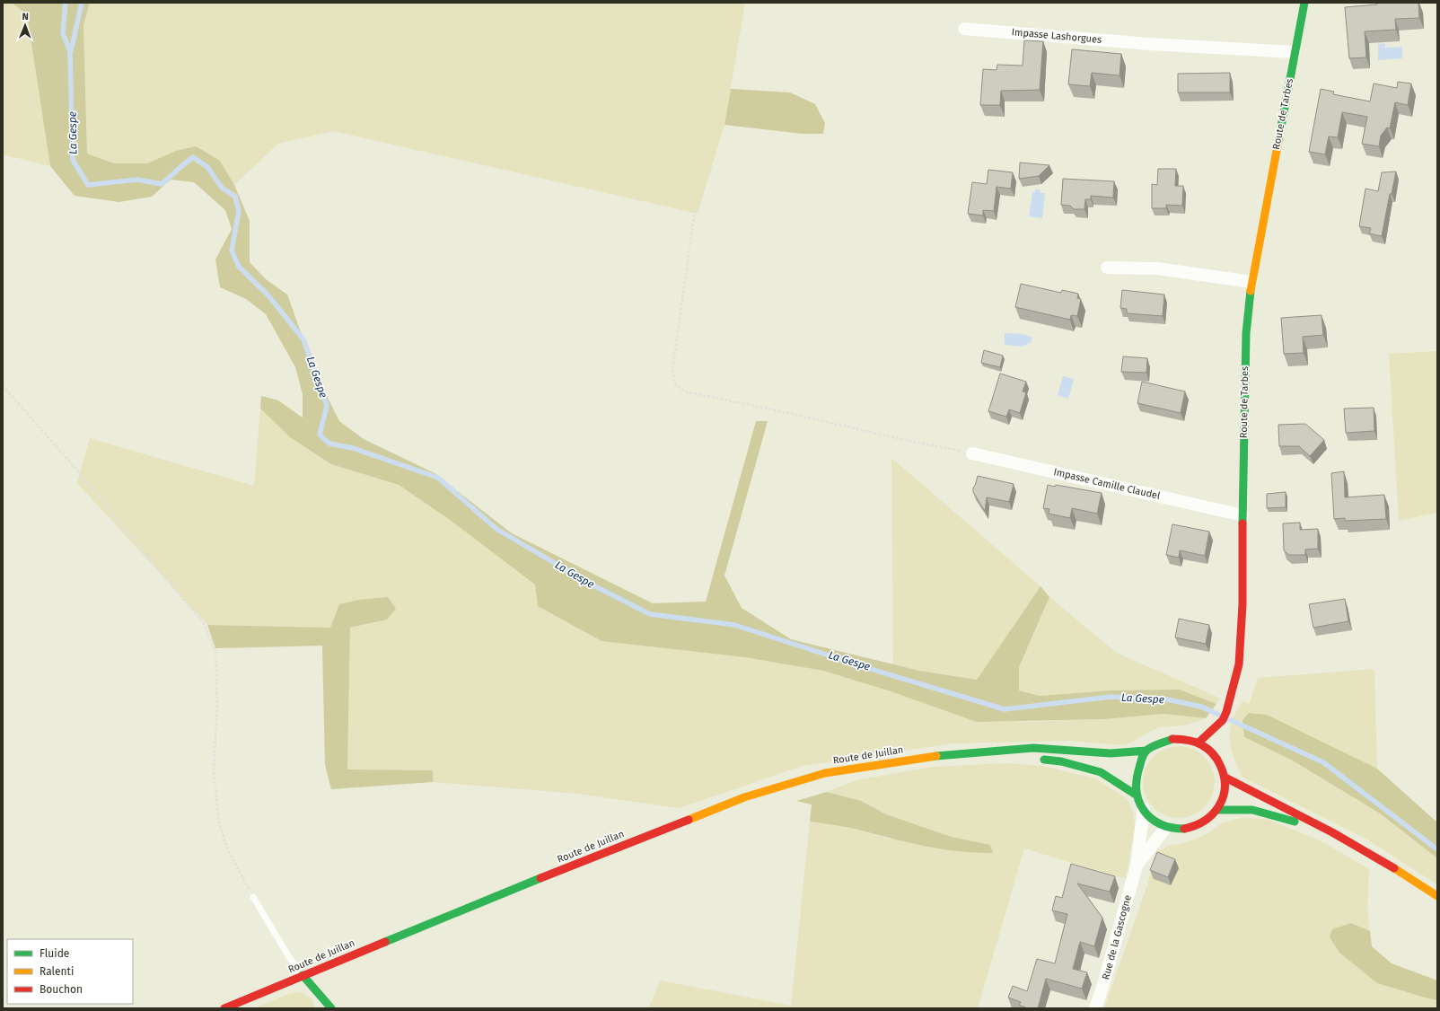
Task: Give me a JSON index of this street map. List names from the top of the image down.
{
  "streets": {
    "main road": ["Route de Tarbes", "Route de Juillan"],
    "street": ["Impasse Lashorgues", "Impasse Camille Claudel", "Rue de la Gascogne"]
  },
  "crossings": [
    ["Impasse Lashorgues", "Route de Tarbes"],
    ["Route de Tarbes", "Impasse Camille Claudel"],
    ["Route de Tarbes", "Route de Juillan"],
    ["Route de Tarbes", "Rue de la Gascogne"],
    ["Route de Juillan", "Rue de la Gascogne"]
  ],
  "water": ["La Gespe"],
  "legend": ["Fluide", "Ralenti", "Bouchon"],
  "north": "top"
}
